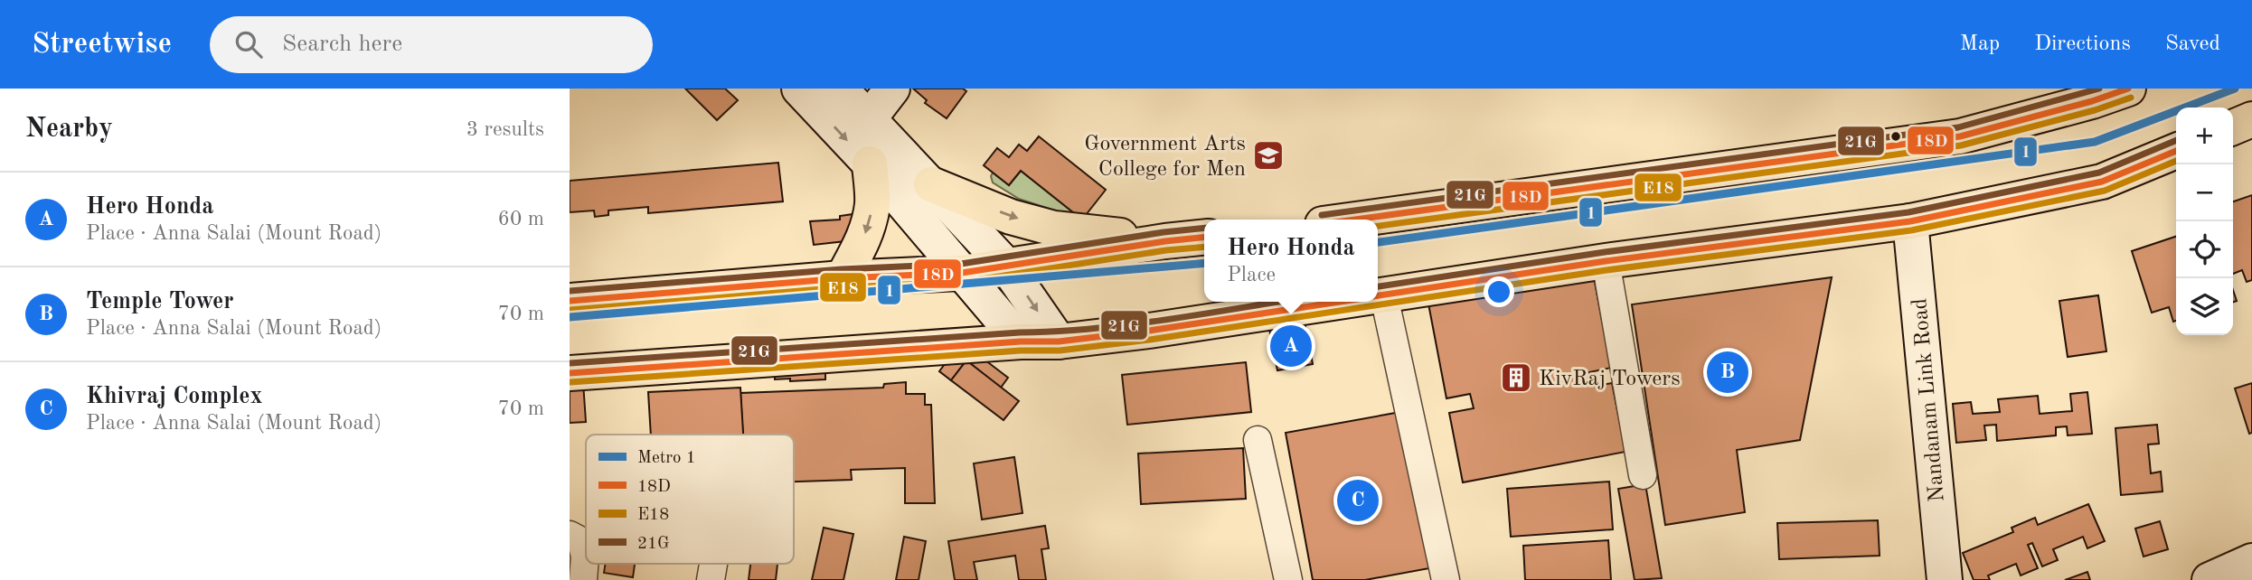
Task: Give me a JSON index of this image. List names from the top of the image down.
{
  "streets": {
    "main road": ["Nandanam Link Road"]
  },
  "places": {
    "school or university": ["Government Arts College for Men"],
    "building": ["KivRaj Towers"]
  },
  "lines": [
    "metro line 1",
    "transit line 18D",
    "transit line 21G",
    "transit line E18"
  ],
  "legend": [
    "Metro 1",
    "18D",
    "E18",
    "21G"
  ],
  "page": {
    "header": "Streetwise",
    "search": "Search here",
    "nav": ["Map", "Directions", "Saved"],
    "heading": ["Nearby", "3 results"],
    "map_buttons": ["+", "−"],
    "list": [
      {
        "mark": "A",
        "name": "Hero Honda",
        "note": "Place · Anna Salai (Mount Road)",
        "value": "60 m"
      },
      {
        "mark": "B",
        "name": "Temple Tower",
        "note": "Place · Anna Salai (Mount Road)",
        "value": "70 m"
      },
      {
        "mark": "C",
        "name": "Khivraj Complex",
        "note": "Place · Anna Salai (Mount Road)",
        "value": "70 m"
      }
    ],
    "popup": ["Hero Honda", "Place"],
    "pins": ["A", "B", "C"]
  }
}
